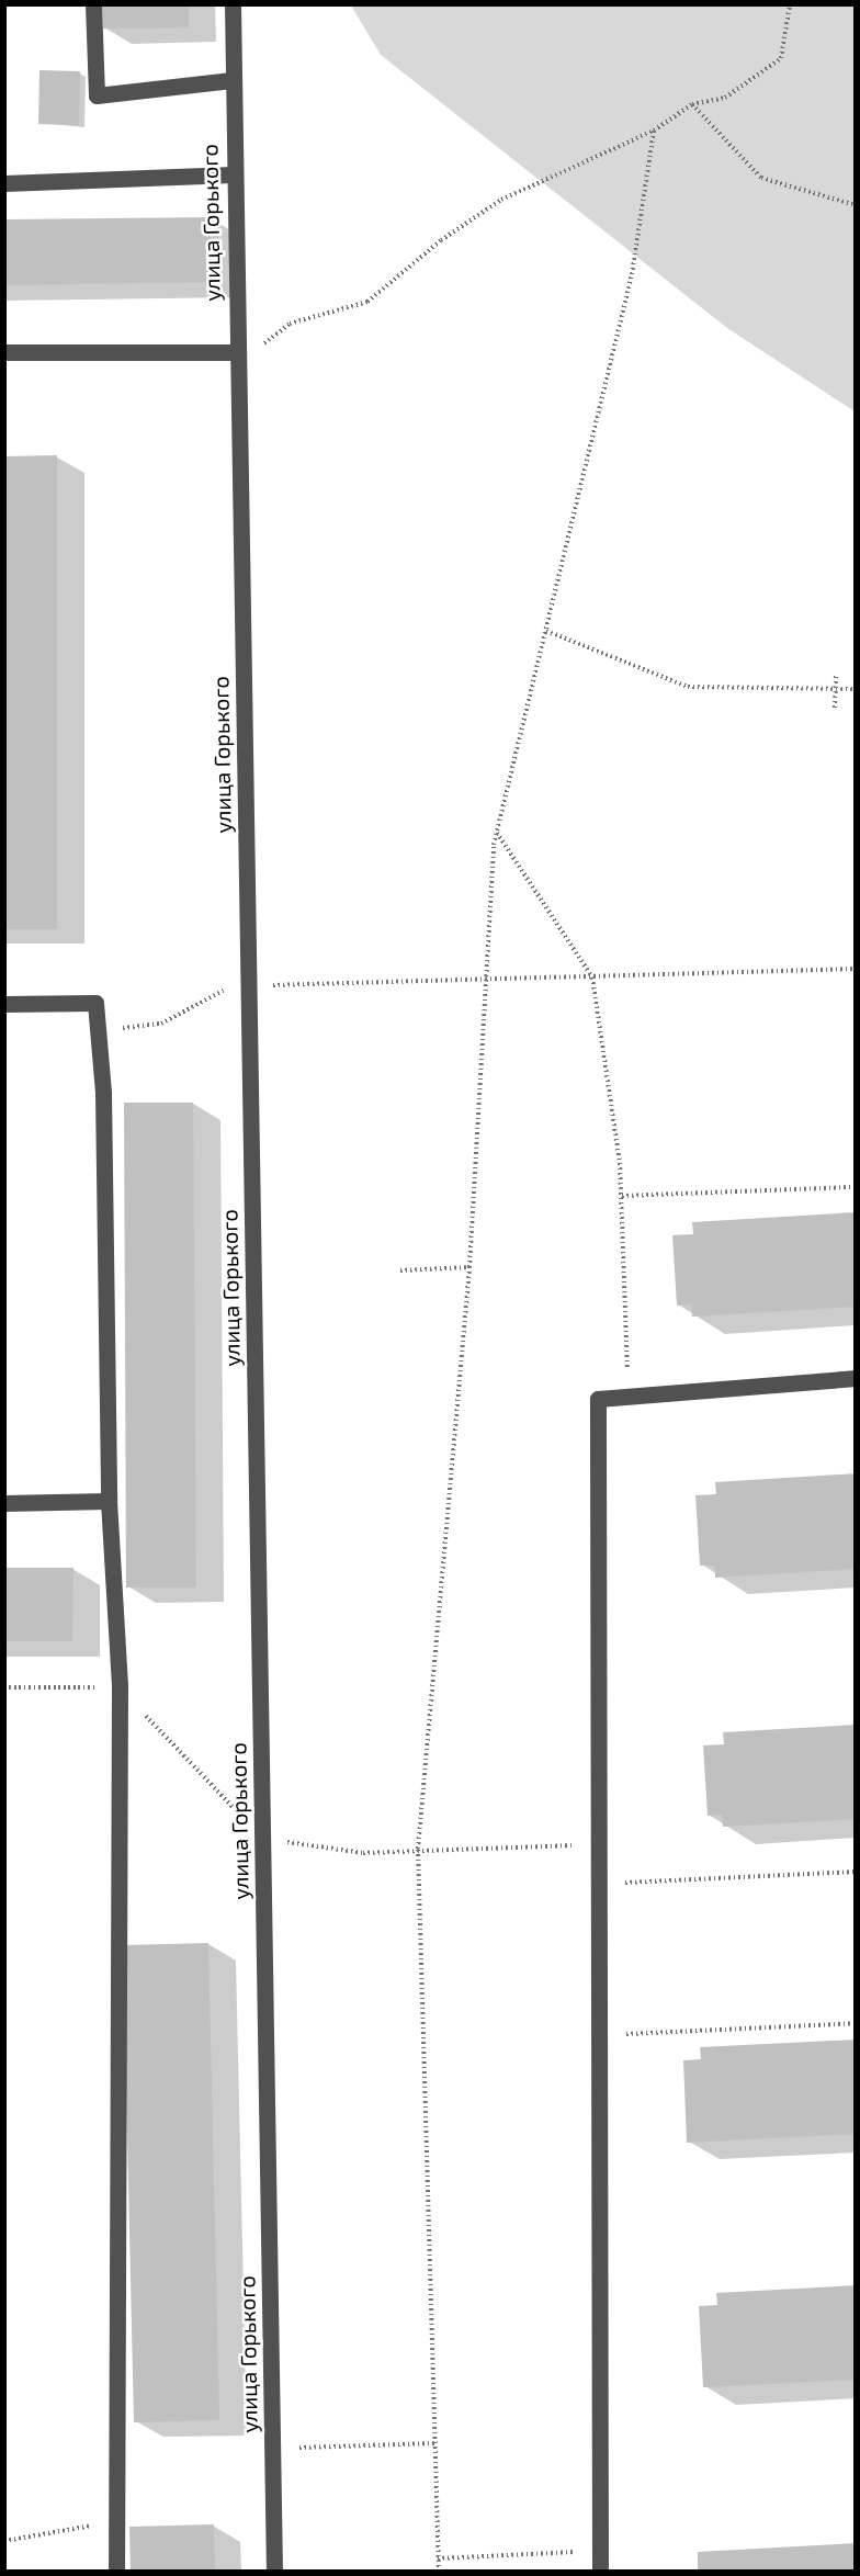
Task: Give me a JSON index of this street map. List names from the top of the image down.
{
  "streets": {
    "street": ["улица Горького"]
  }
}
